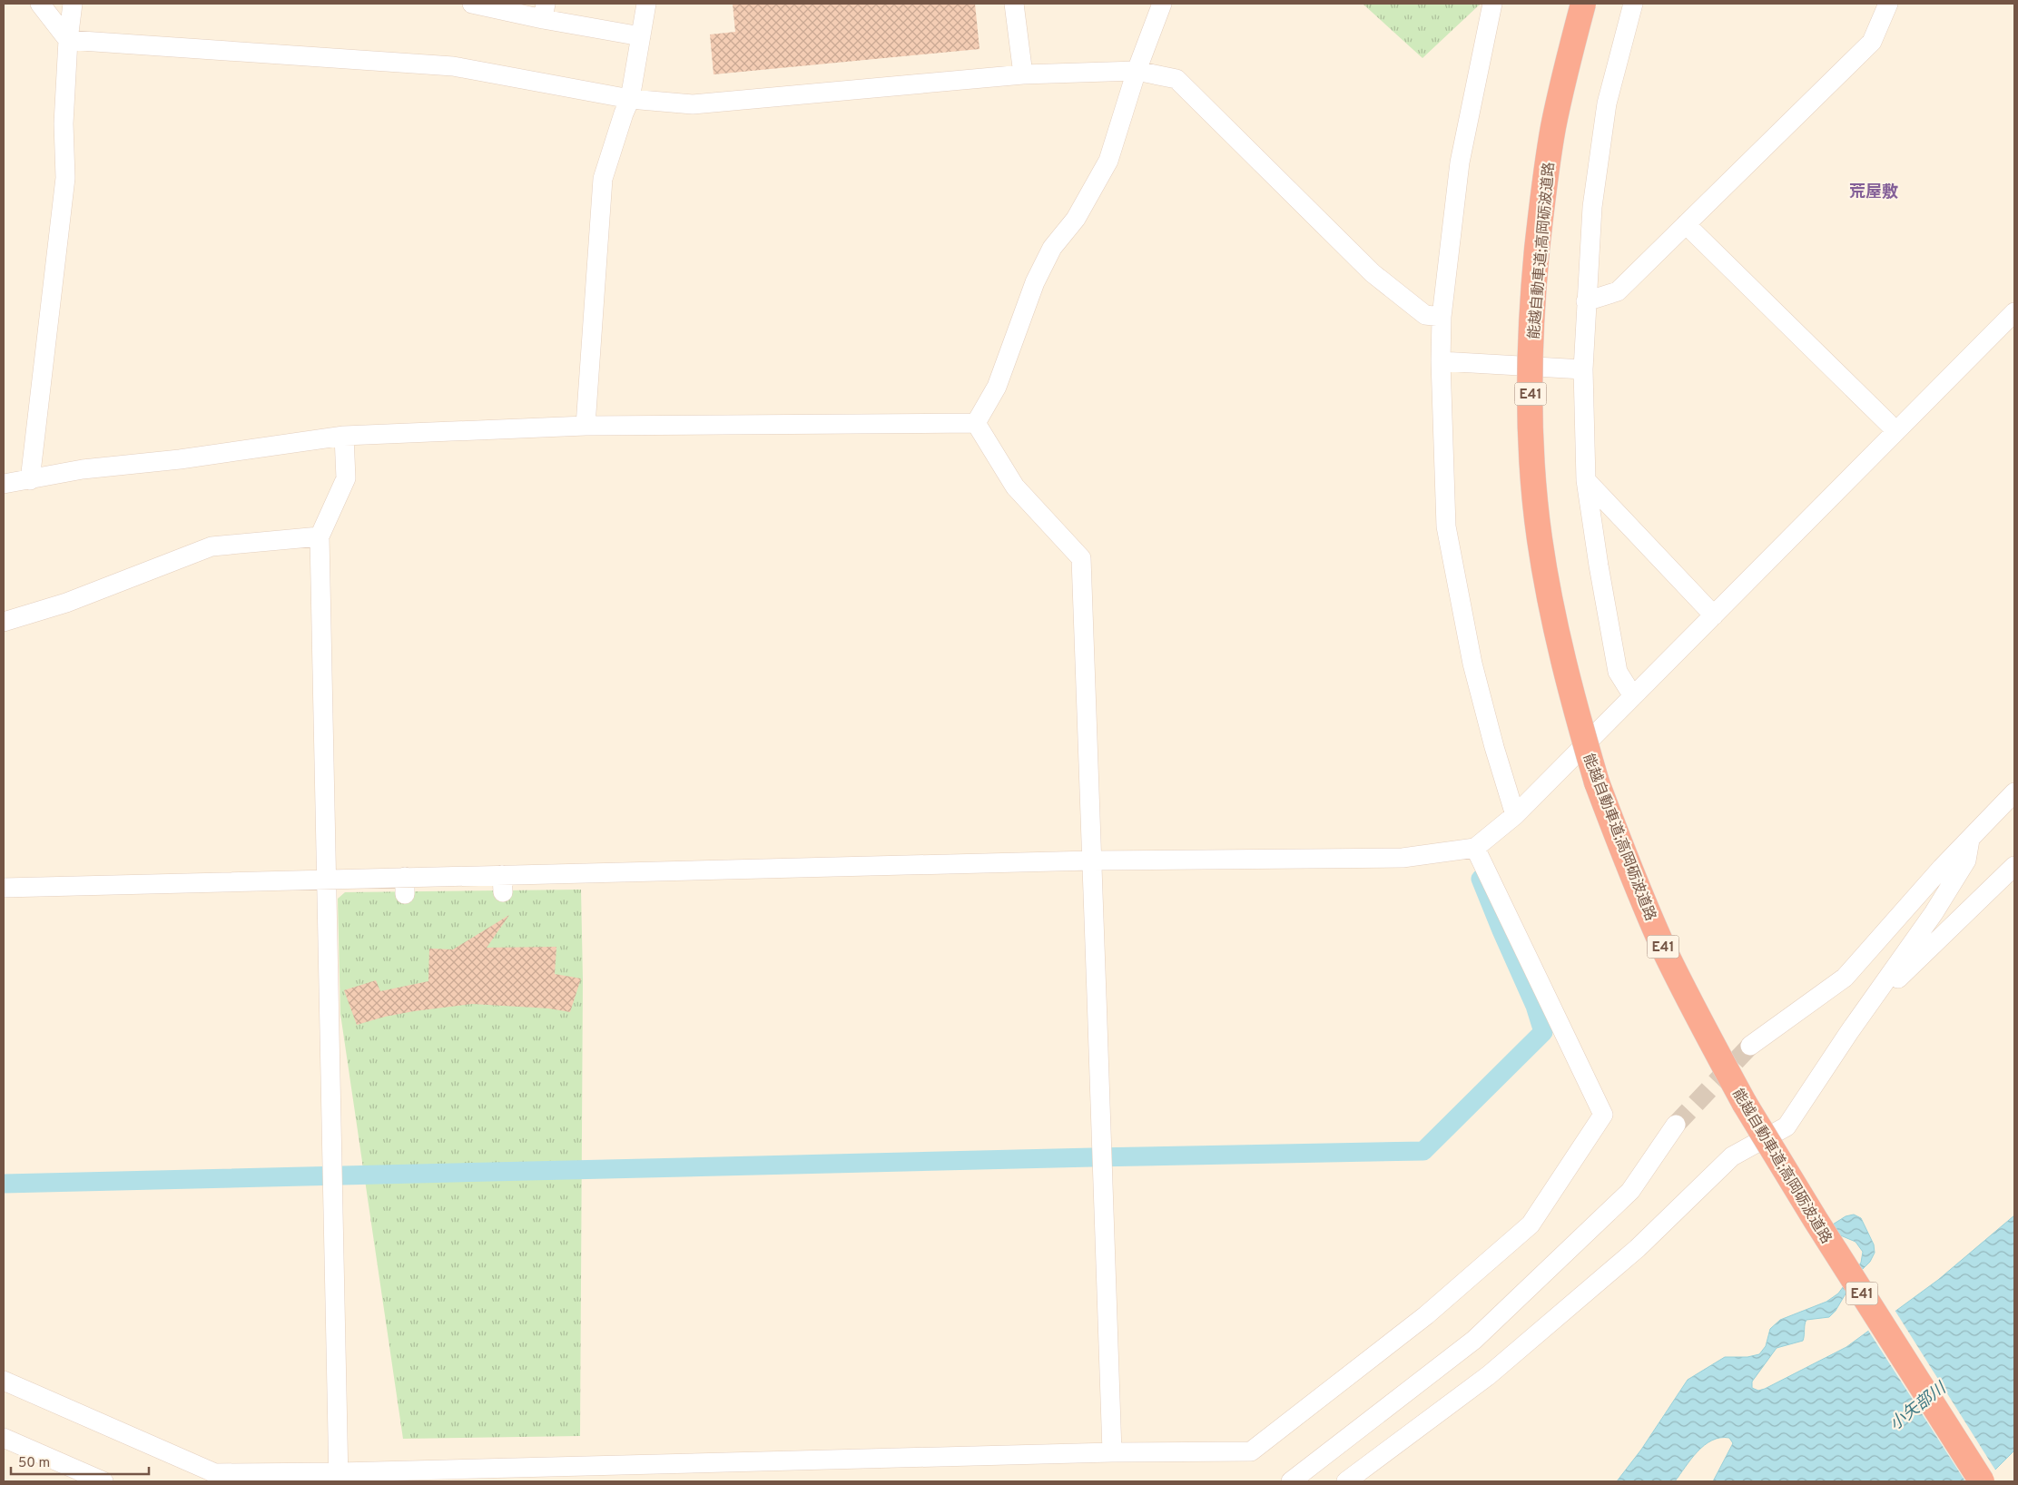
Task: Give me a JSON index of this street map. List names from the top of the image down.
{
  "streets": {
    "highway": ["能越自動車道;高岡砺波道路", "E41"]
  },
  "districts": ["荒屋敷"],
  "water": ["小矢部川"],
  "scale_bar": "50 m"
}
